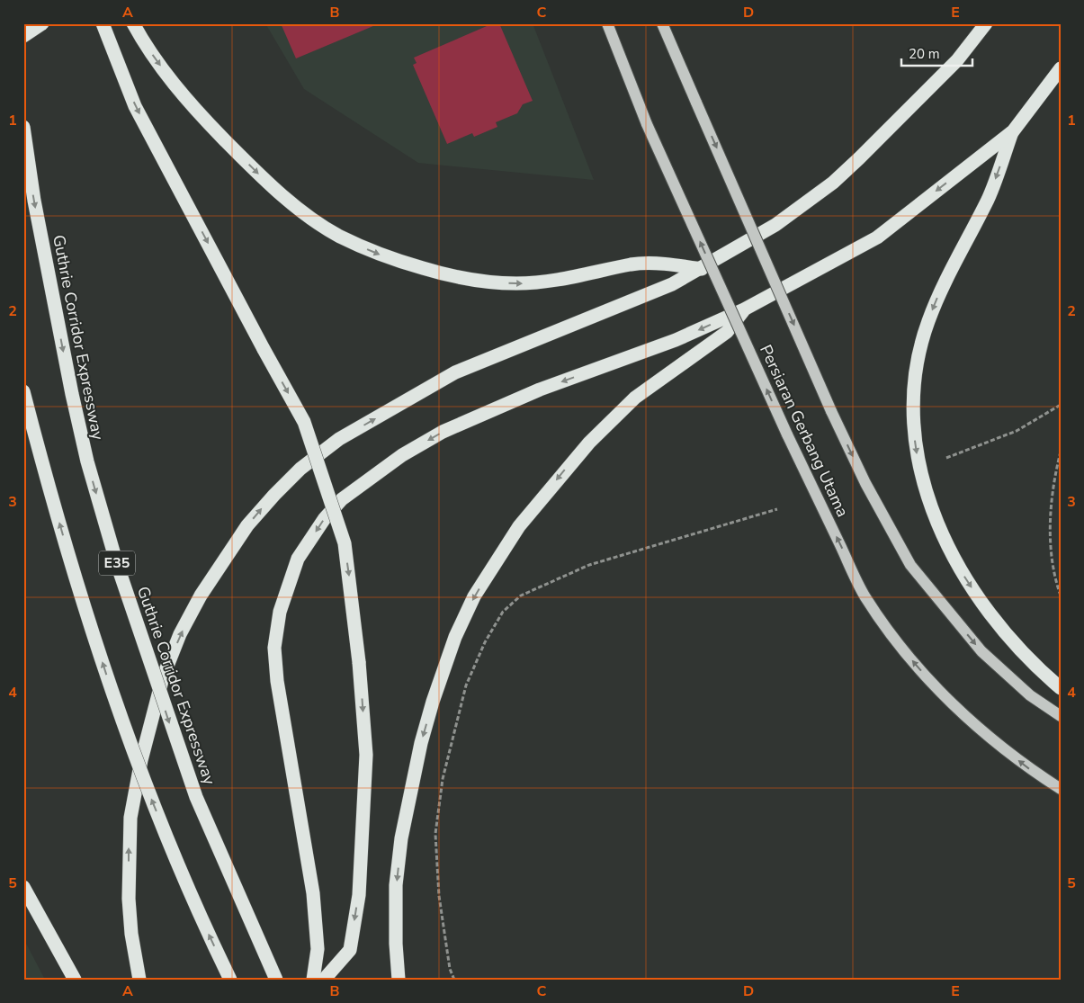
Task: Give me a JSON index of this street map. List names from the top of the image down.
{
  "streets": {
    "highway": ["Guthrie Corridor Expressway", "E35"],
    "main road": ["Persiaran Gerbang Utama"]
  },
  "scale_bar": "20 m",
  "grid": {
    "columns": [
      "A",
      "B",
      "C",
      "D",
      "E"
    ],
    "rows": [
      "1",
      "2",
      "3",
      "4",
      "5"
    ]
  }
}
